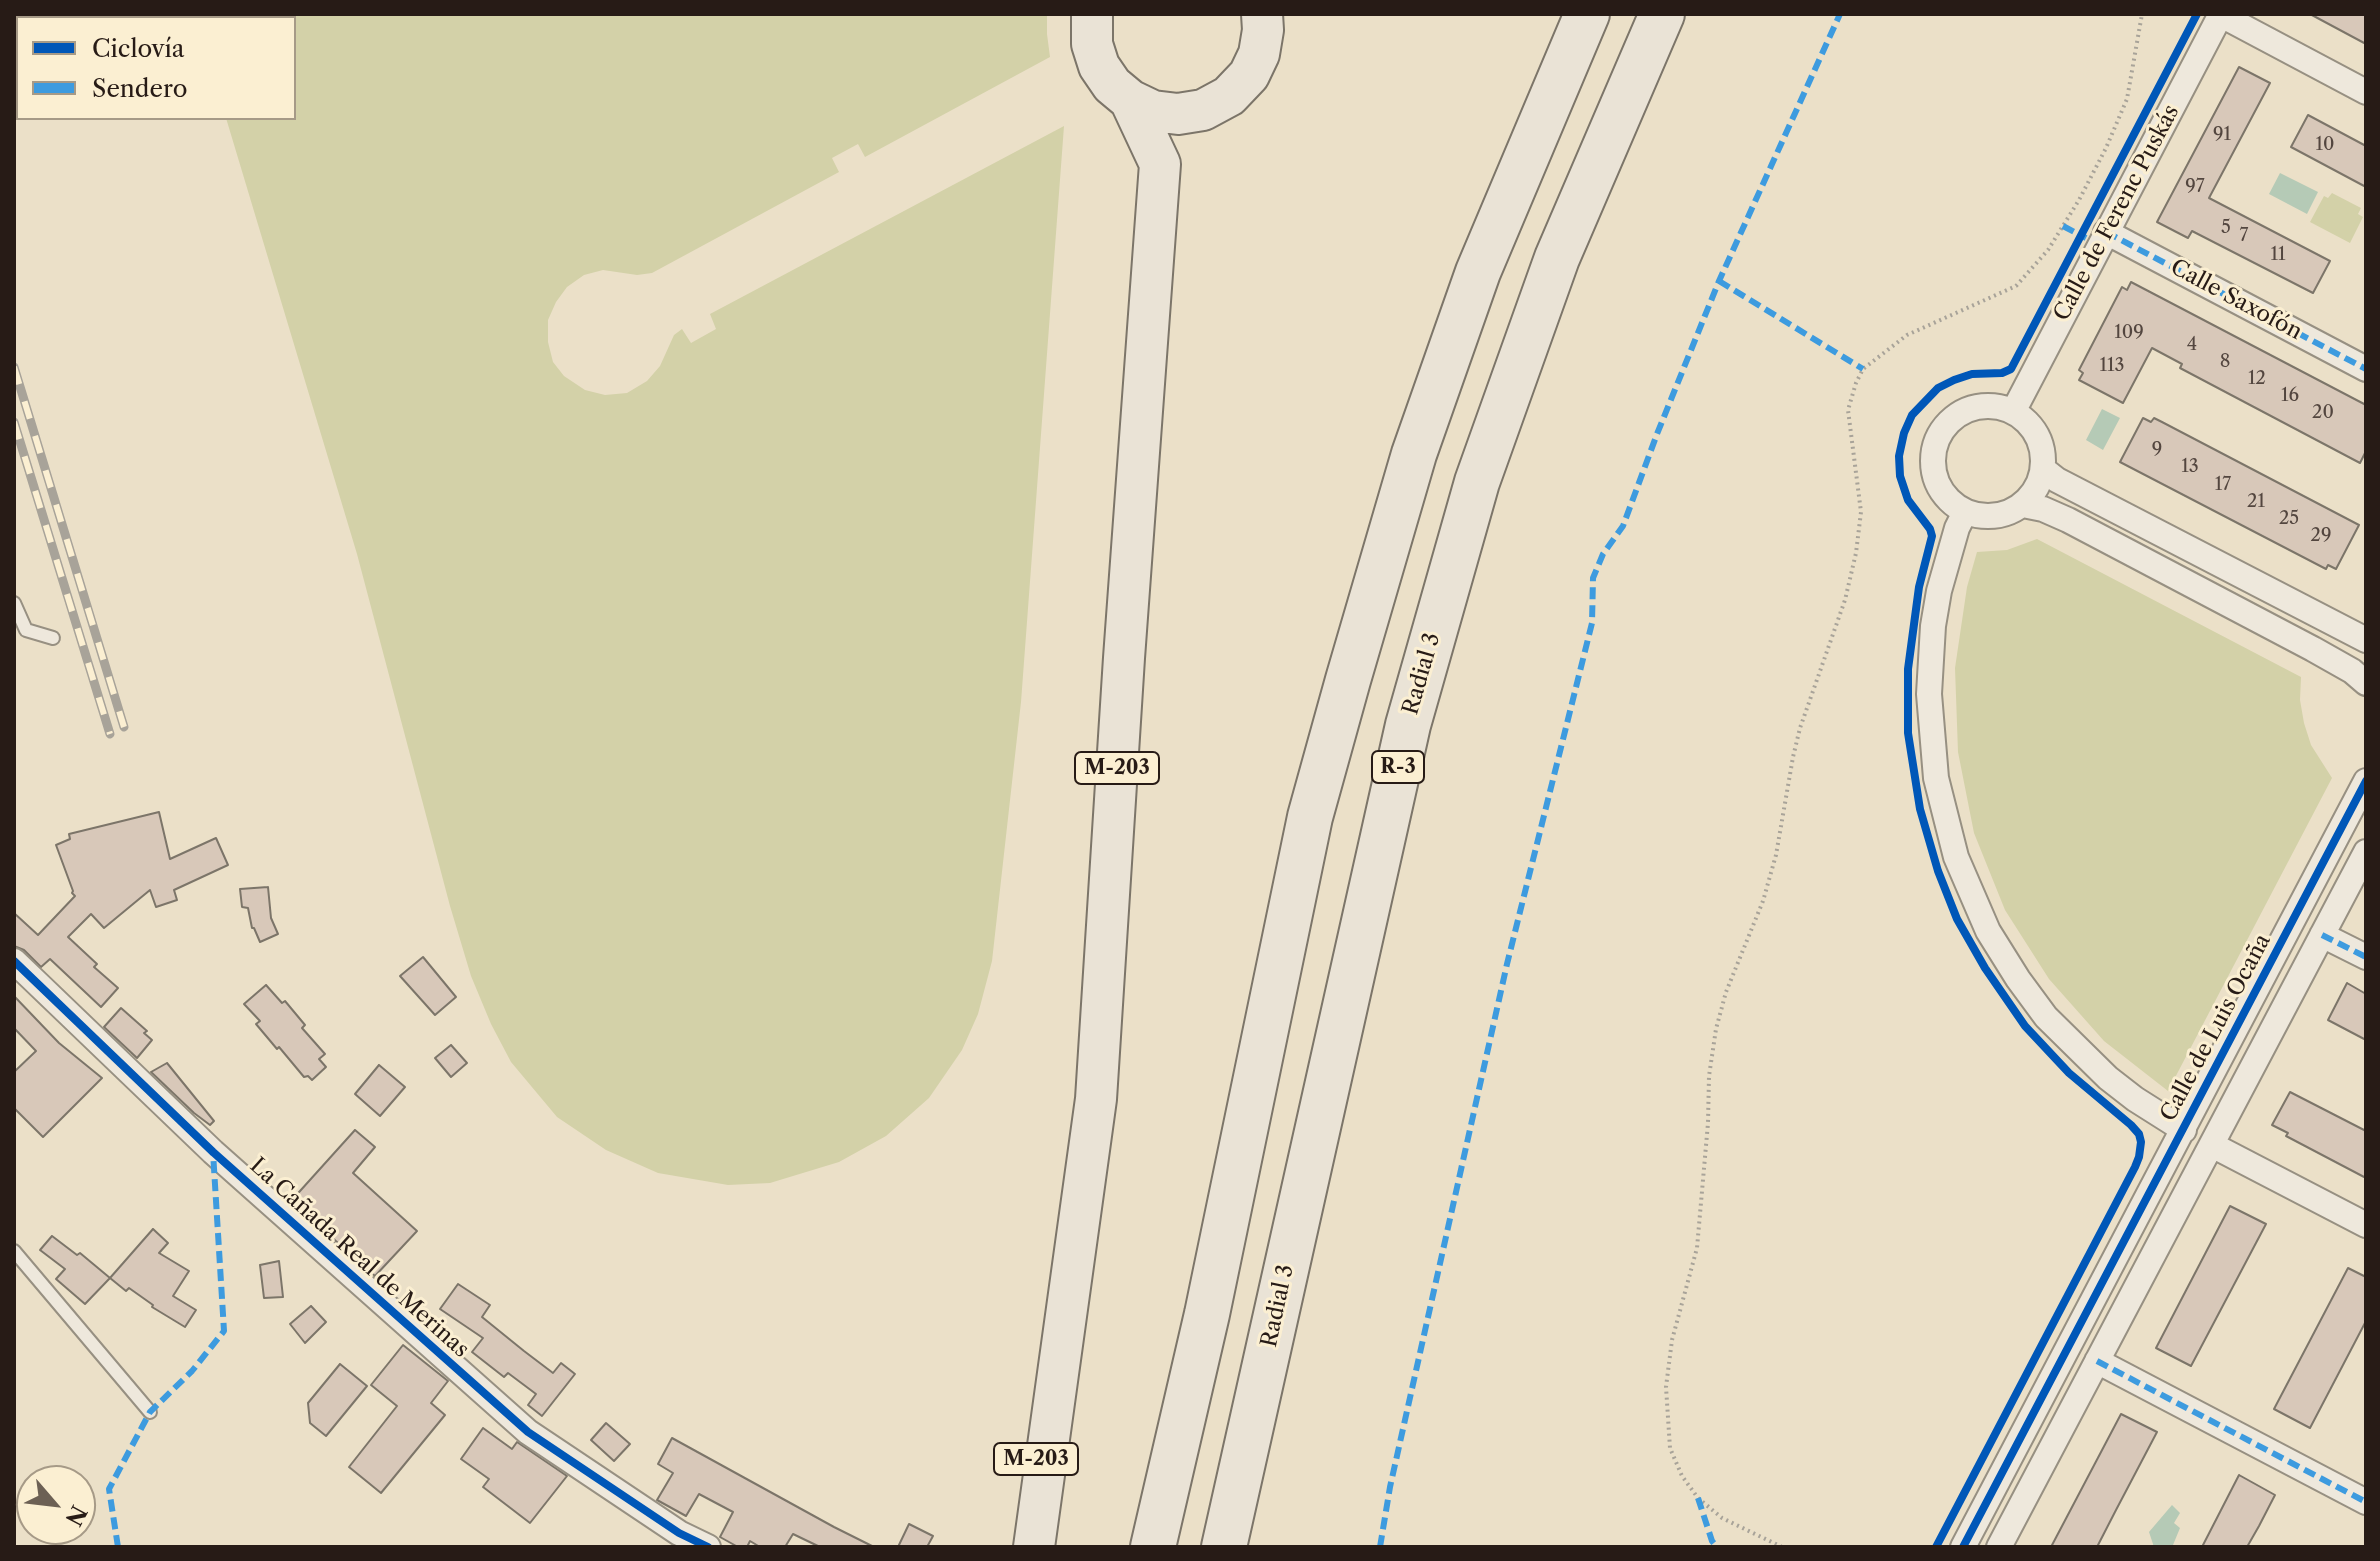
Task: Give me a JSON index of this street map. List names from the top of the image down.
{
  "streets": {
    "highway": ["Radial 3", "R-3"],
    "main road": ["M-203"],
    "street": [
      "Calle de Ferenc Puskás",
      "Calle Saxofón",
      "Calle de Luis Ocaña",
      "La Cañada Real de Merinas"
    ]
  },
  "crossings": [
    ["Calle de Ferenc Puskás", "Calle Saxofón"]
  ],
  "house_numbers": [
    "91",
    "10",
    "97",
    "5",
    "7",
    "11",
    "109",
    "4",
    "8",
    "113",
    "12",
    "16",
    "20",
    "9",
    "13",
    "17",
    "21",
    "25",
    "29"
  ],
  "legend": ["Ciclovía", "Sendero"],
  "north": "bottom right"
}
